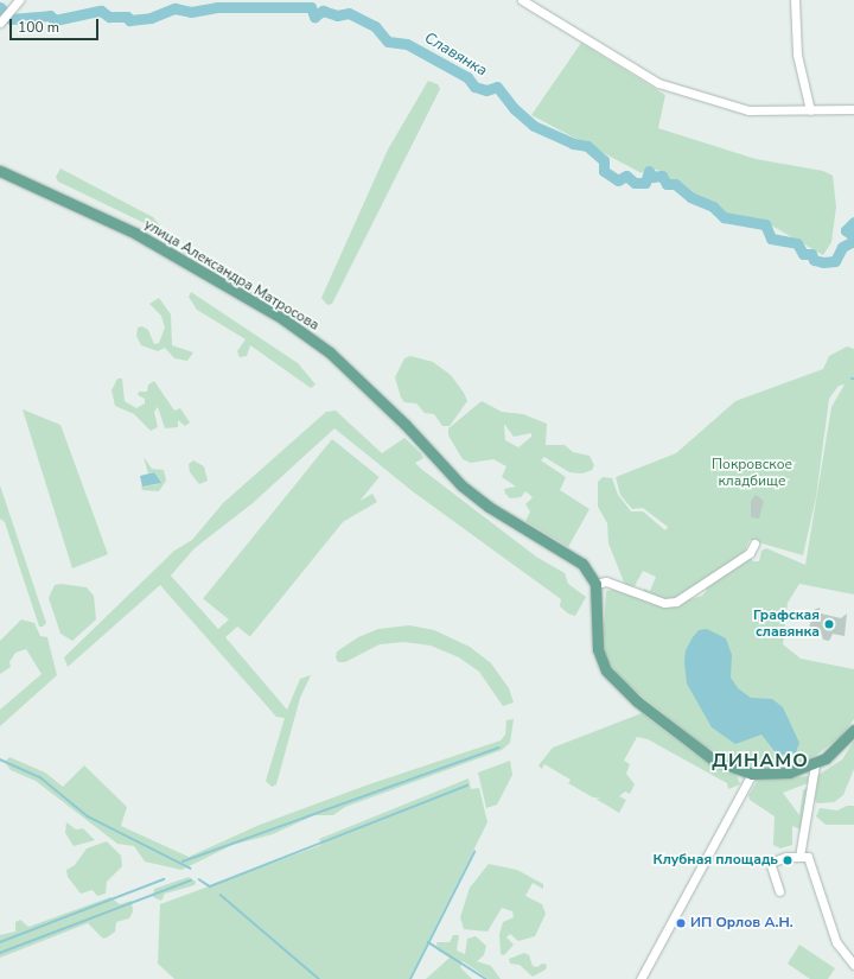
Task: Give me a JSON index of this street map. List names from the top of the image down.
{
  "streets": {
    "main road": ["улица Александра Матросова"]
  },
  "districts": ["ДИНАМО"],
  "water": ["Славянка"],
  "parks": ["Покровское кладбище"],
  "places": ["Графская славянка", "Клубная площадь", "ИП Орлов А.Н."],
  "scale_bar": "100 m"
}
